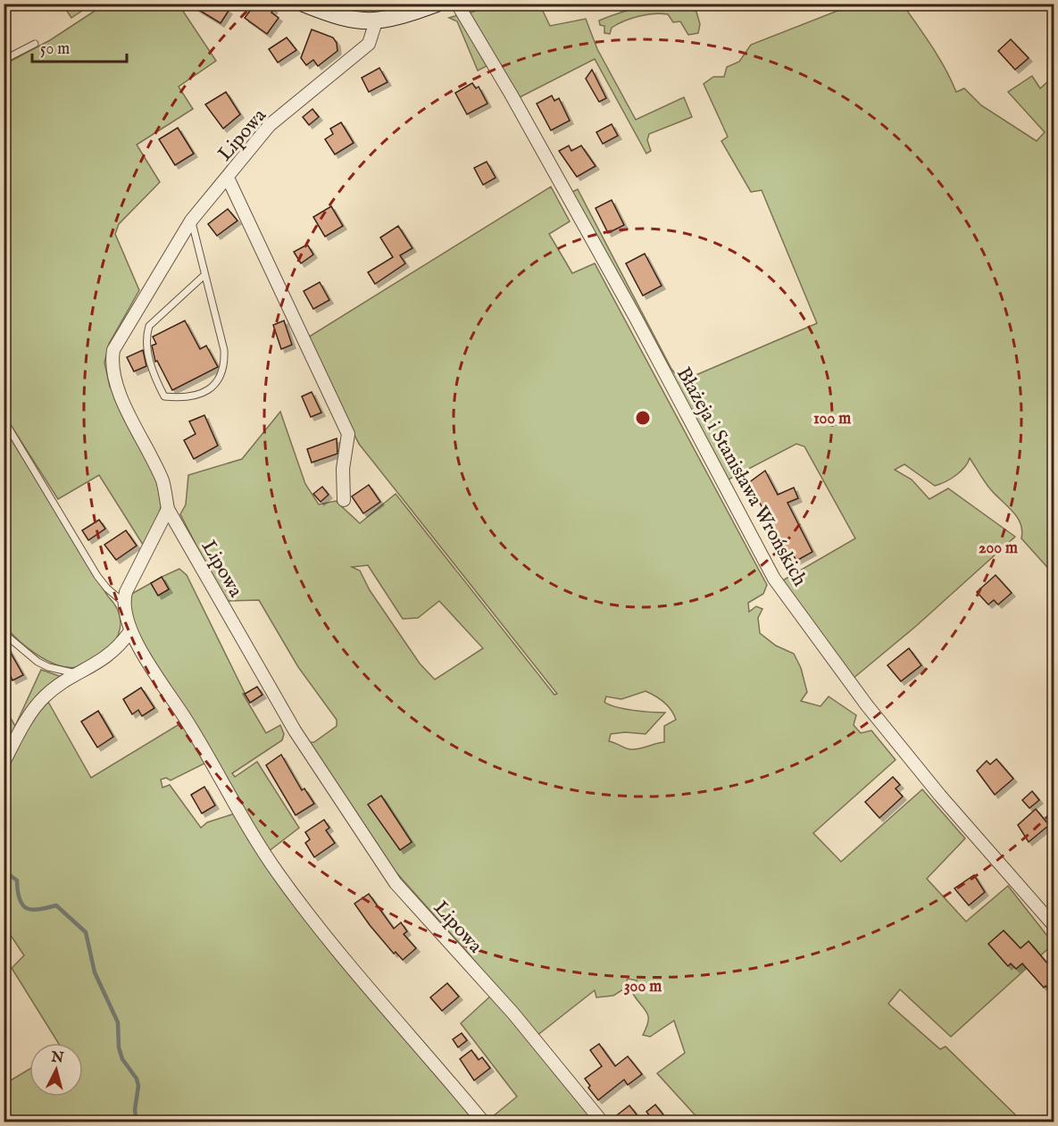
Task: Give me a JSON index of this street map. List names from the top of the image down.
{
  "streets": {
    "street": ["Lipowa", "Błażeja i Stanisława Wrońskich"]
  },
  "scale_bar": "50 m",
  "north": "top",
  "rings": ["100 m", "200 m", "300 m"]
}
